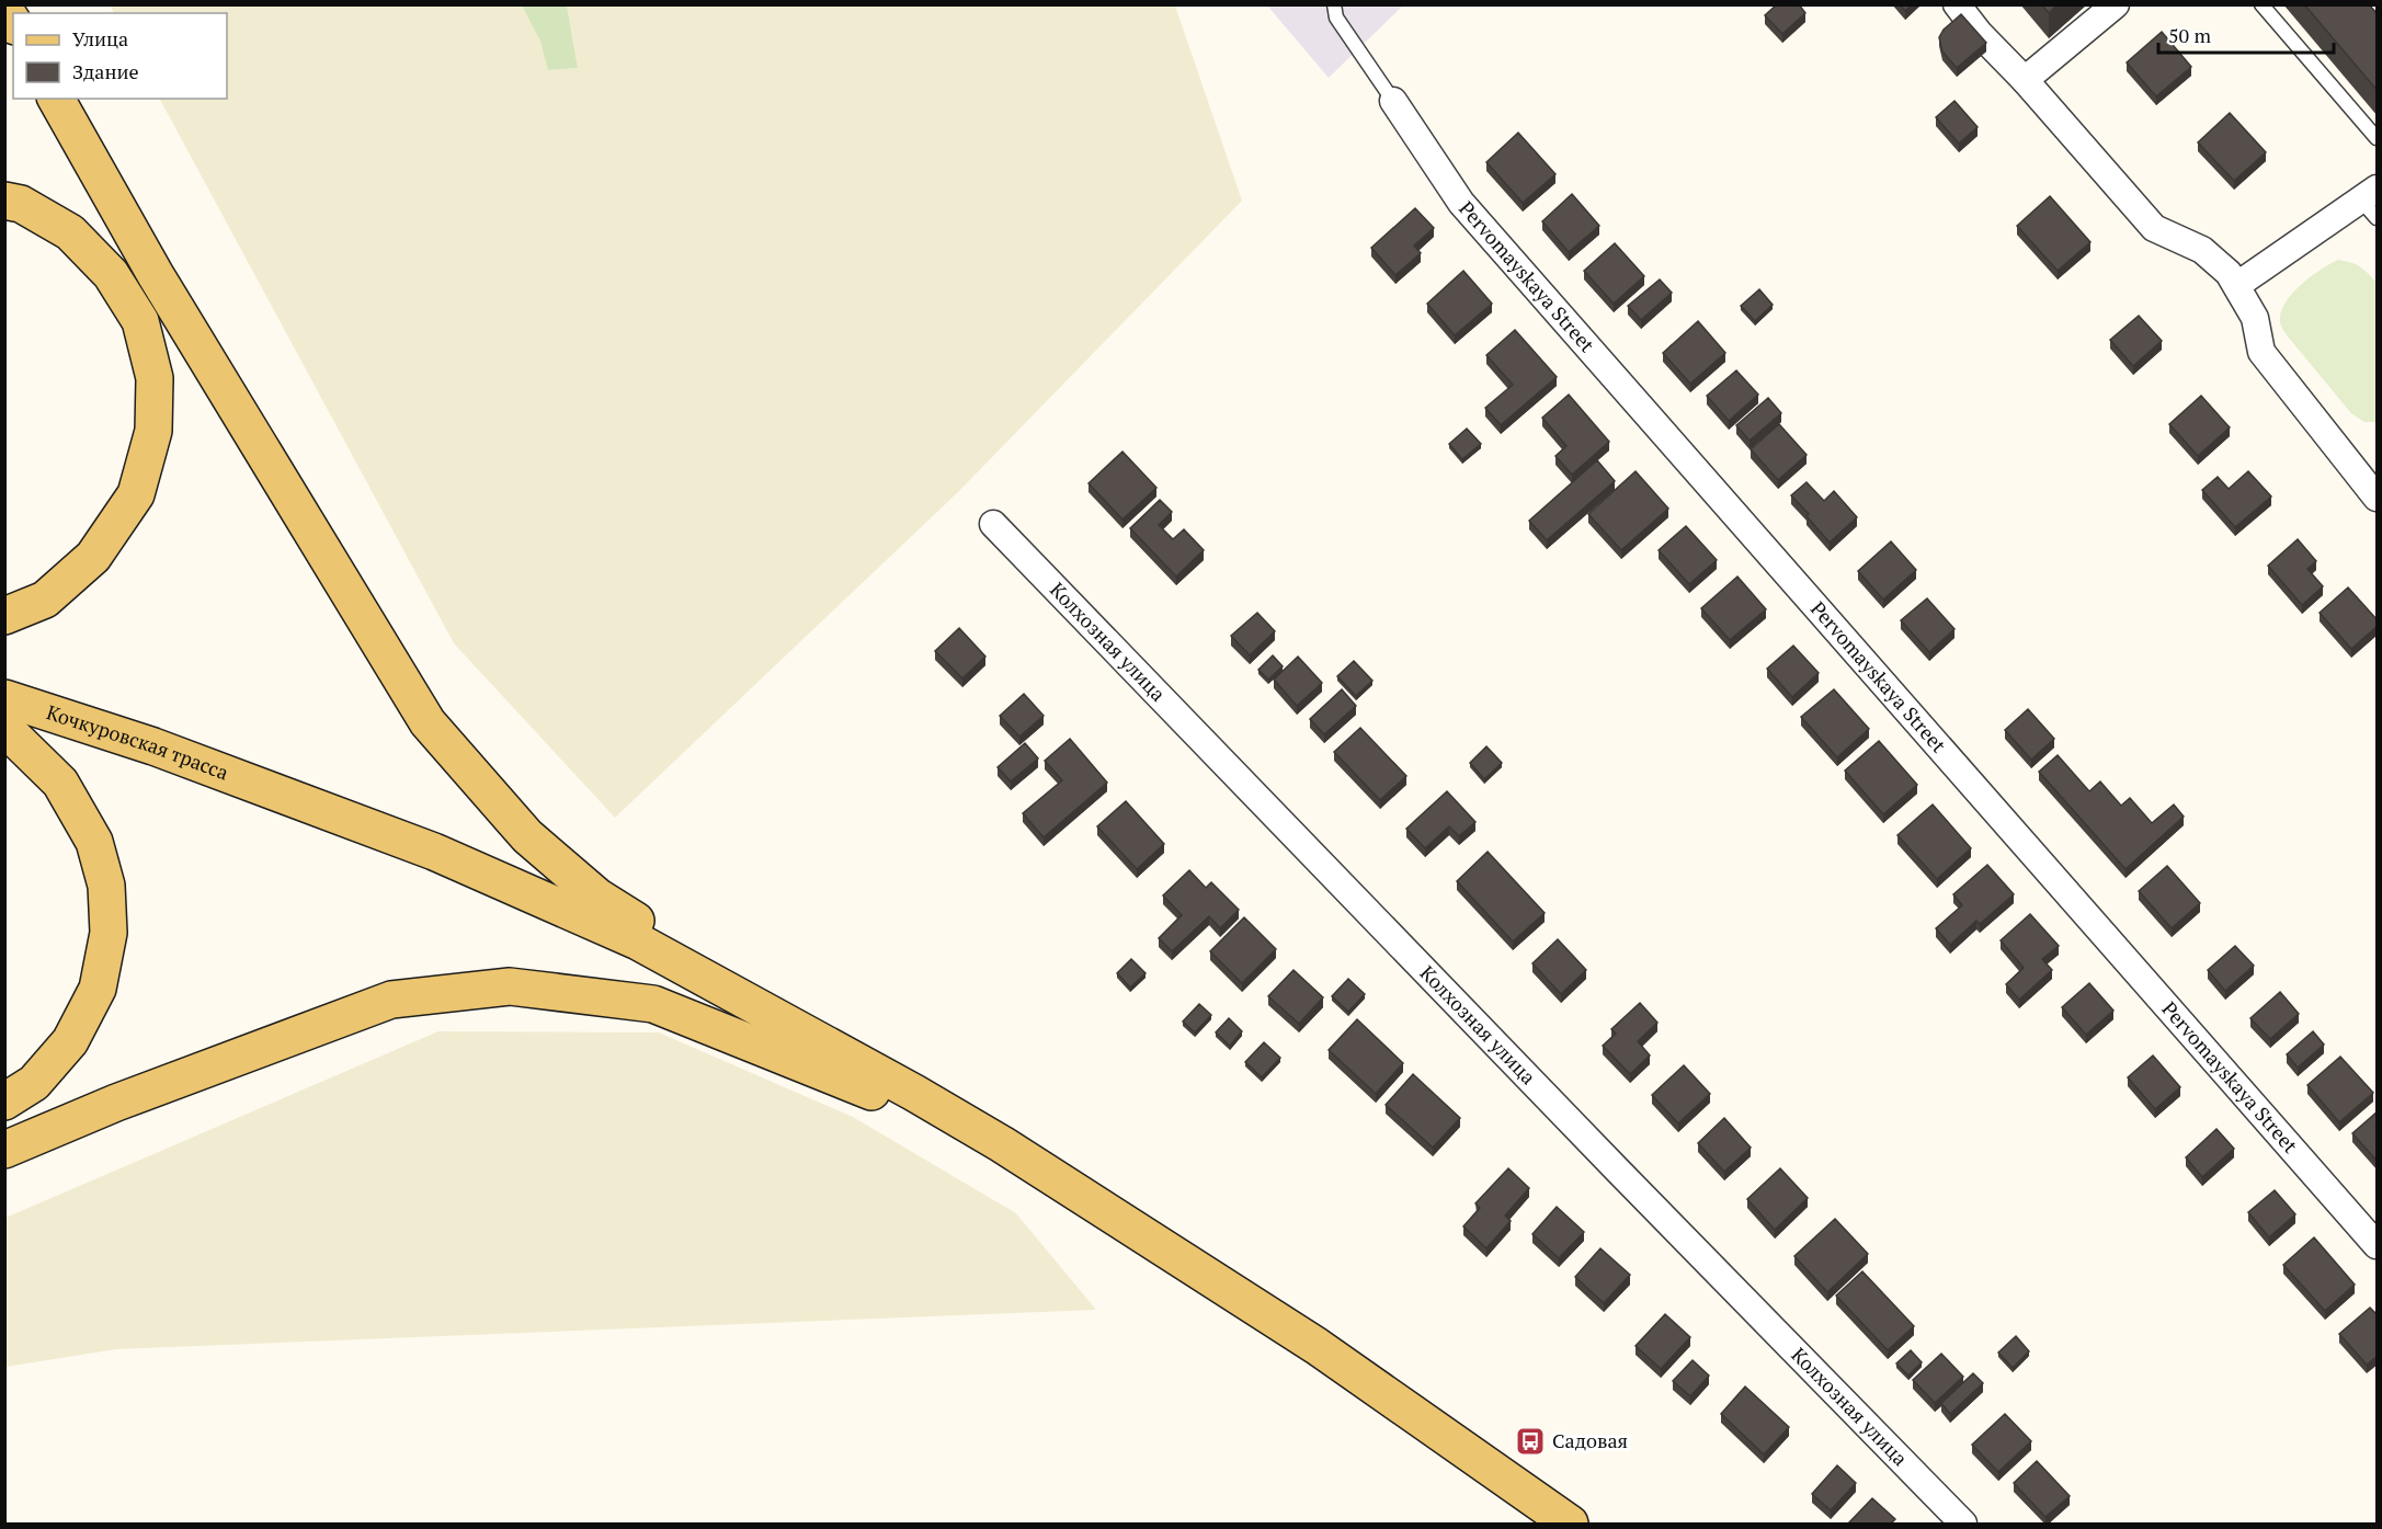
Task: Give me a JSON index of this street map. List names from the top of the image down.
{
  "streets": {
    "main road": ["Кочкуровская трасса"],
    "street": ["Pervomayskaya Street", "Колхозная улица"]
  },
  "places": {
    "bus stop": ["Садовая"]
  },
  "legend": ["Улица", "Здание"],
  "scale_bar": "50 m"
}
